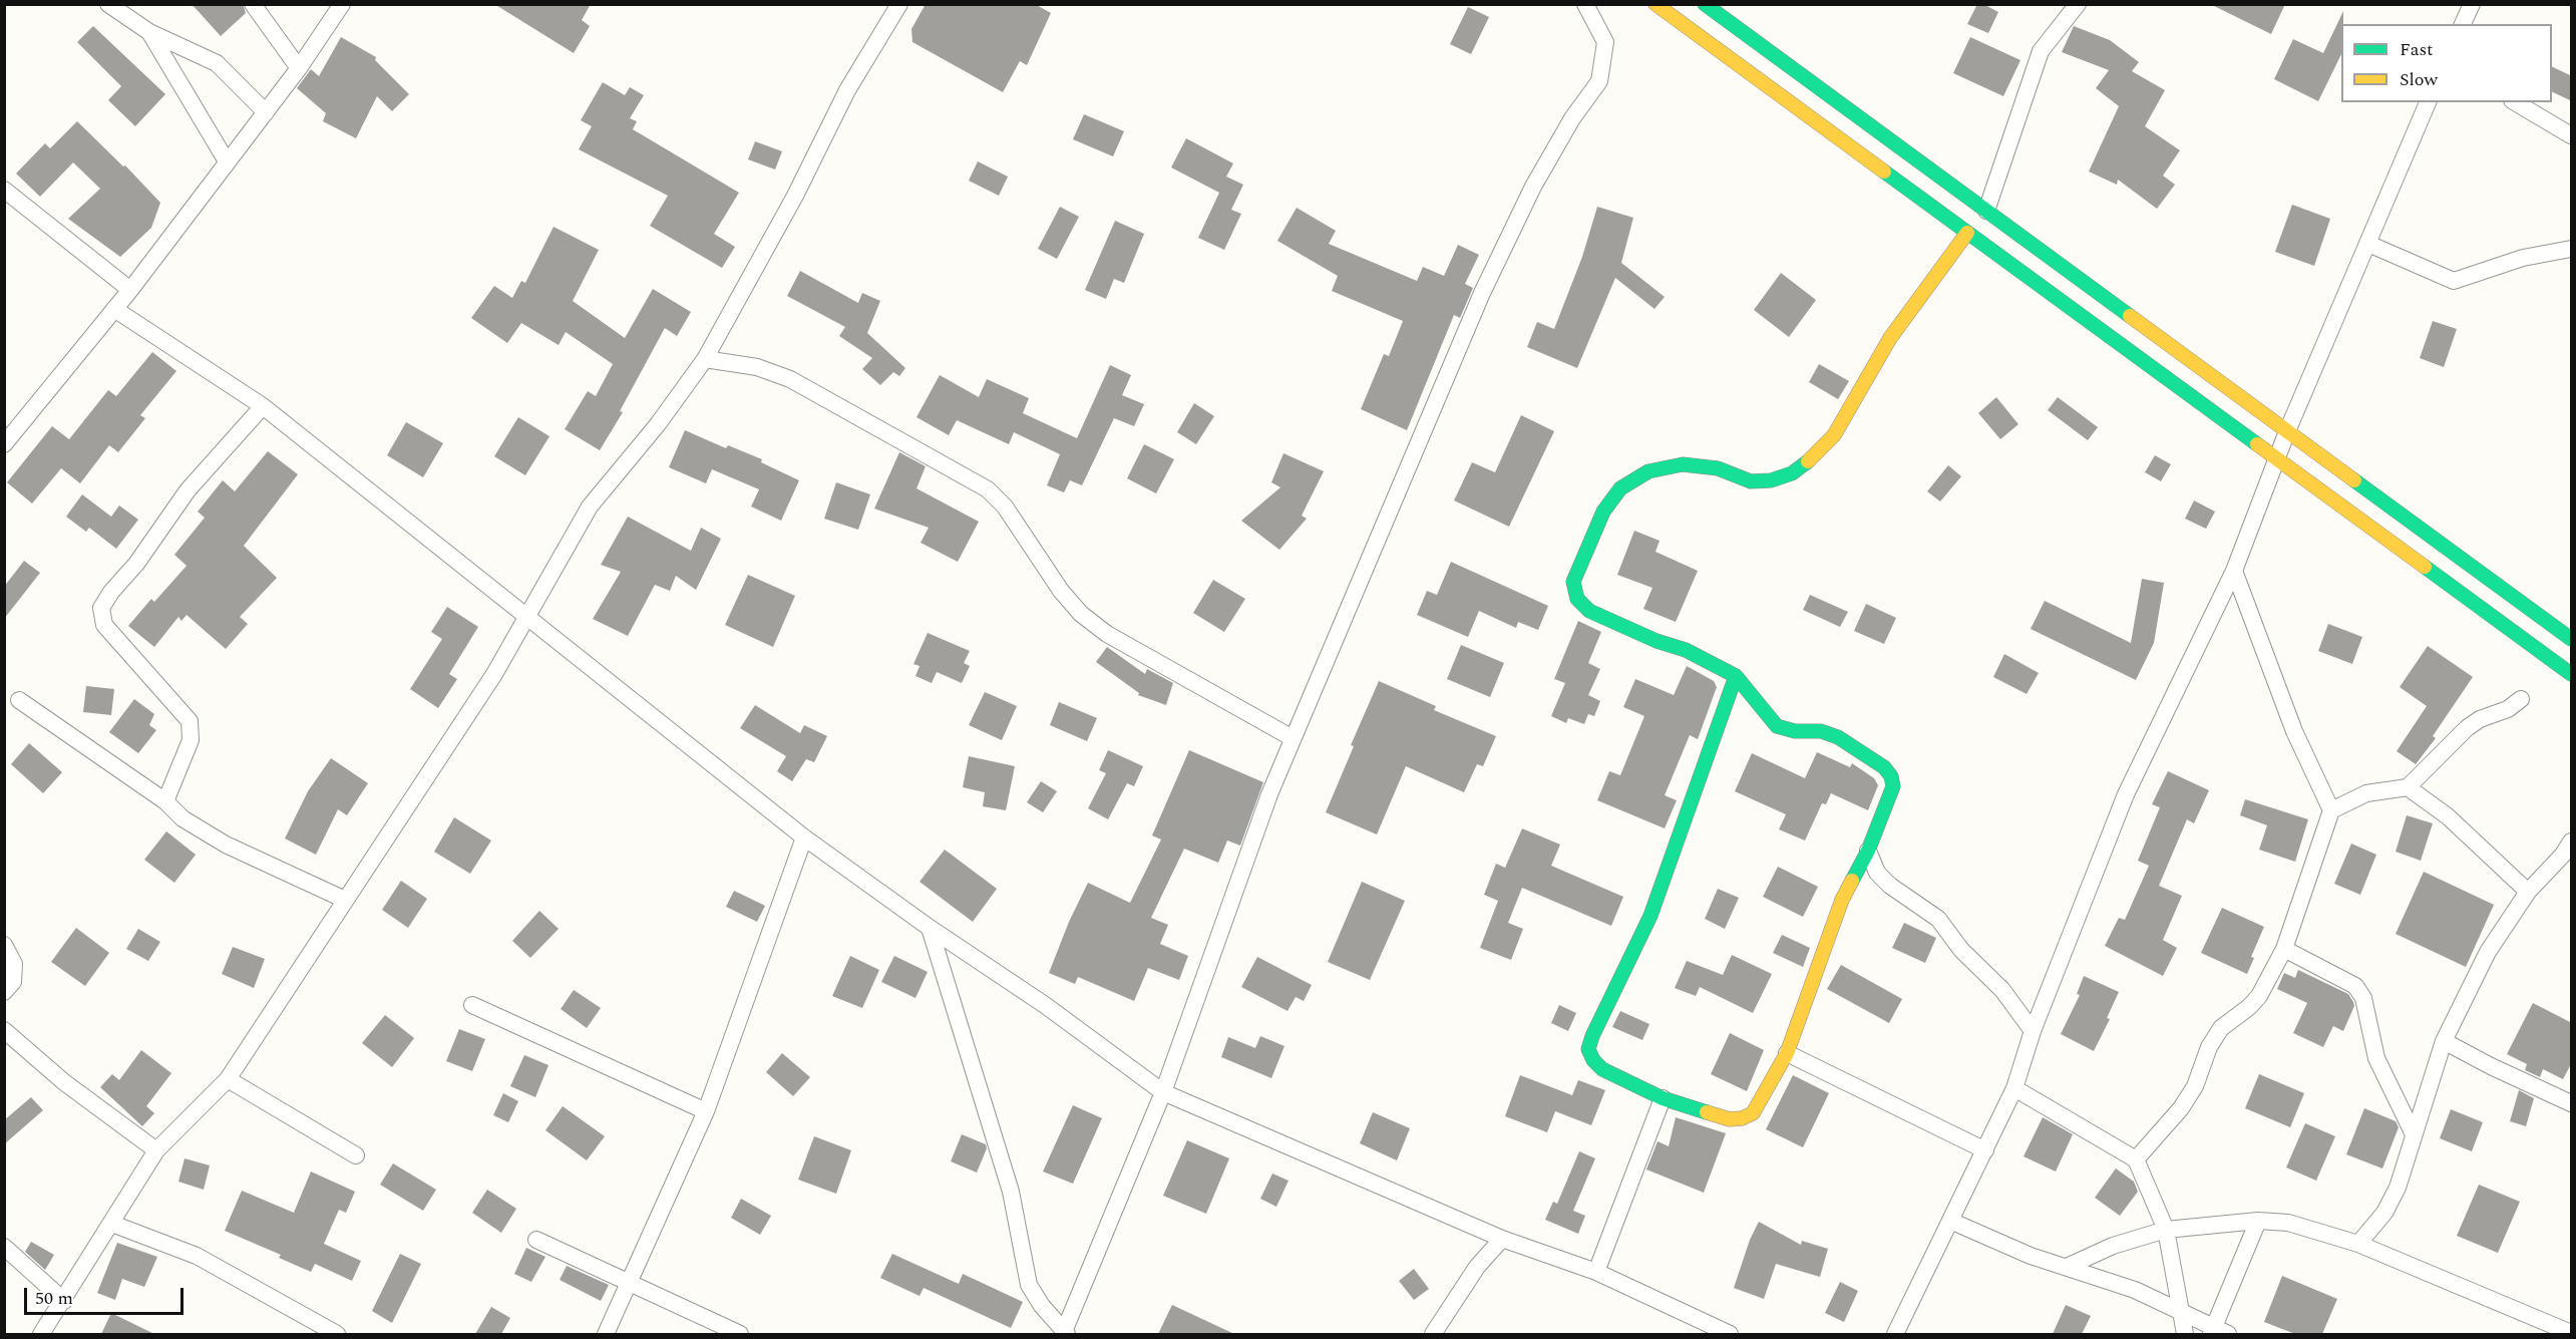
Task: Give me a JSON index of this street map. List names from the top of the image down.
{
  "legend": ["Fast", "Slow"],
  "scale_bar": "50 m"
}
